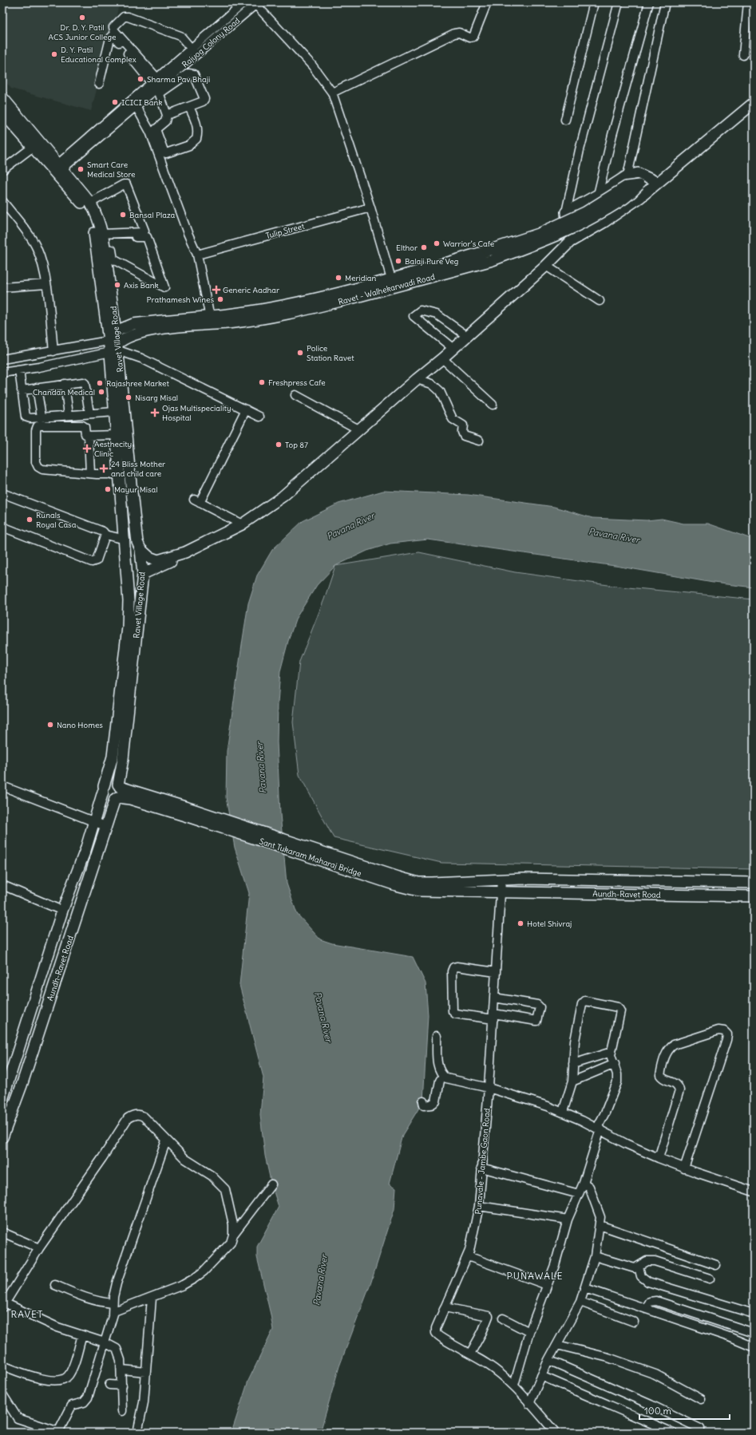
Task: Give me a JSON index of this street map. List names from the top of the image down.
{
  "streets": {
    "main road": [
      "Ravet - Walhekarwadi Road",
      "Ravet Village Road",
      "Sant Tukaram Maharaj Bridge",
      "Aundh-Ravet Road"
    ],
    "street": ["Rajyog Colony Road", "Tulip Street", "Punavale - Jambe Gaon Road"]
  },
  "crossings": [
    ["Rajyog Colony Road", "Ravet Village Road"],
    ["Ravet - Walhekarwadi Road", "Ravet Village Road"],
    ["Ravet Village Road", "Aundh-Ravet Road"],
    ["Sant Tukaram Maharaj Bridge", "Aundh-Ravet Road"],
    ["Aundh-Ravet Road", "Punavale - Jambe Gaon Road"]
  ],
  "districts": ["PUNAWALE", "RAVET"],
  "water": ["Pavana River"],
  "places": {
    "other": [
      "Dr. D. Y. Patil ACS Junior College",
      "D. Y. Patil Educational Complex",
      "Sharma Pav Bhaji",
      "ICICI Bank",
      "Smart Care Medical Store",
      "Bansal Plaza",
      "Warrior’s Cafe",
      "Elthor",
      "Balaji Pure Veg",
      "Meridian",
      "Axis Bank",
      "Prathamesh Wines",
      "Police Station Ravet",
      "Freshpress Cafe",
      "Rajashree Market",
      "Chandan Medical",
      "Nisarg Misal",
      "Top 87",
      "Mayur Misal",
      "Runals Royal Casa",
      "Nano Homes",
      "Hotel Shivraj"
    ],
    "health": [
      "Generic Aadhar",
      "Ojas Multispeciality Hospital",
      "Aesthecity Clinic",
      "24 Bliss Mother and child care"
    ]
  },
  "scale_bar": "100 m"
}
